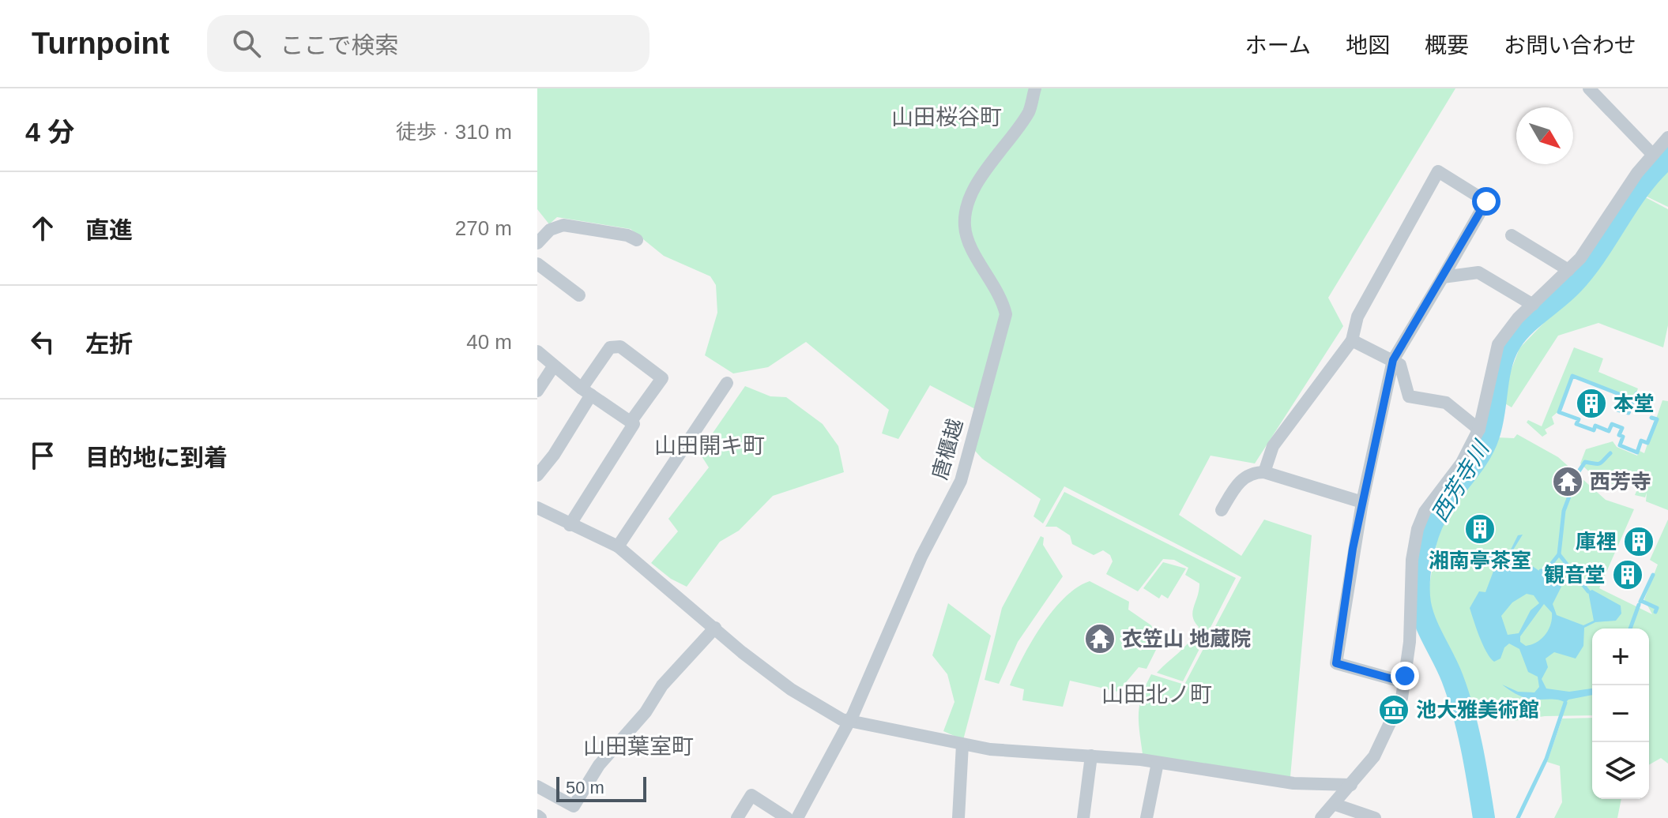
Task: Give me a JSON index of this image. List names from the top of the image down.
{
  "streets": {
    "street": ["唐櫃越"]
  },
  "districts": [
    "山田桜谷町",
    "山田開キ町",
    "山田北ノ町",
    "山田葉室町"
  ],
  "water": ["西芳寺川"],
  "places": {
    "building": [
      "本堂",
      "湘南亭茶室",
      "庫裡",
      "観音堂"
    ],
    "temple": ["西芳寺", "衣笠山 地蔵院"],
    "museum": ["池大雅美術館"]
  },
  "scale_bar": "50 m",
  "north": "bottom right",
  "page": {
    "header": "Turnpoint",
    "search": "ここで検索",
    "nav": [
      "ホーム",
      "地図",
      "概要",
      "お問い合わせ"
    ],
    "heading": ["4 分", "徒歩 · 310 m"],
    "list": [
      ["直進", "270 m"],
      ["左折", "40 m"],
      "目的地に到着"
    ],
    "map_buttons": ["+", "−"],
    "scale": "50 m"
  }
}
